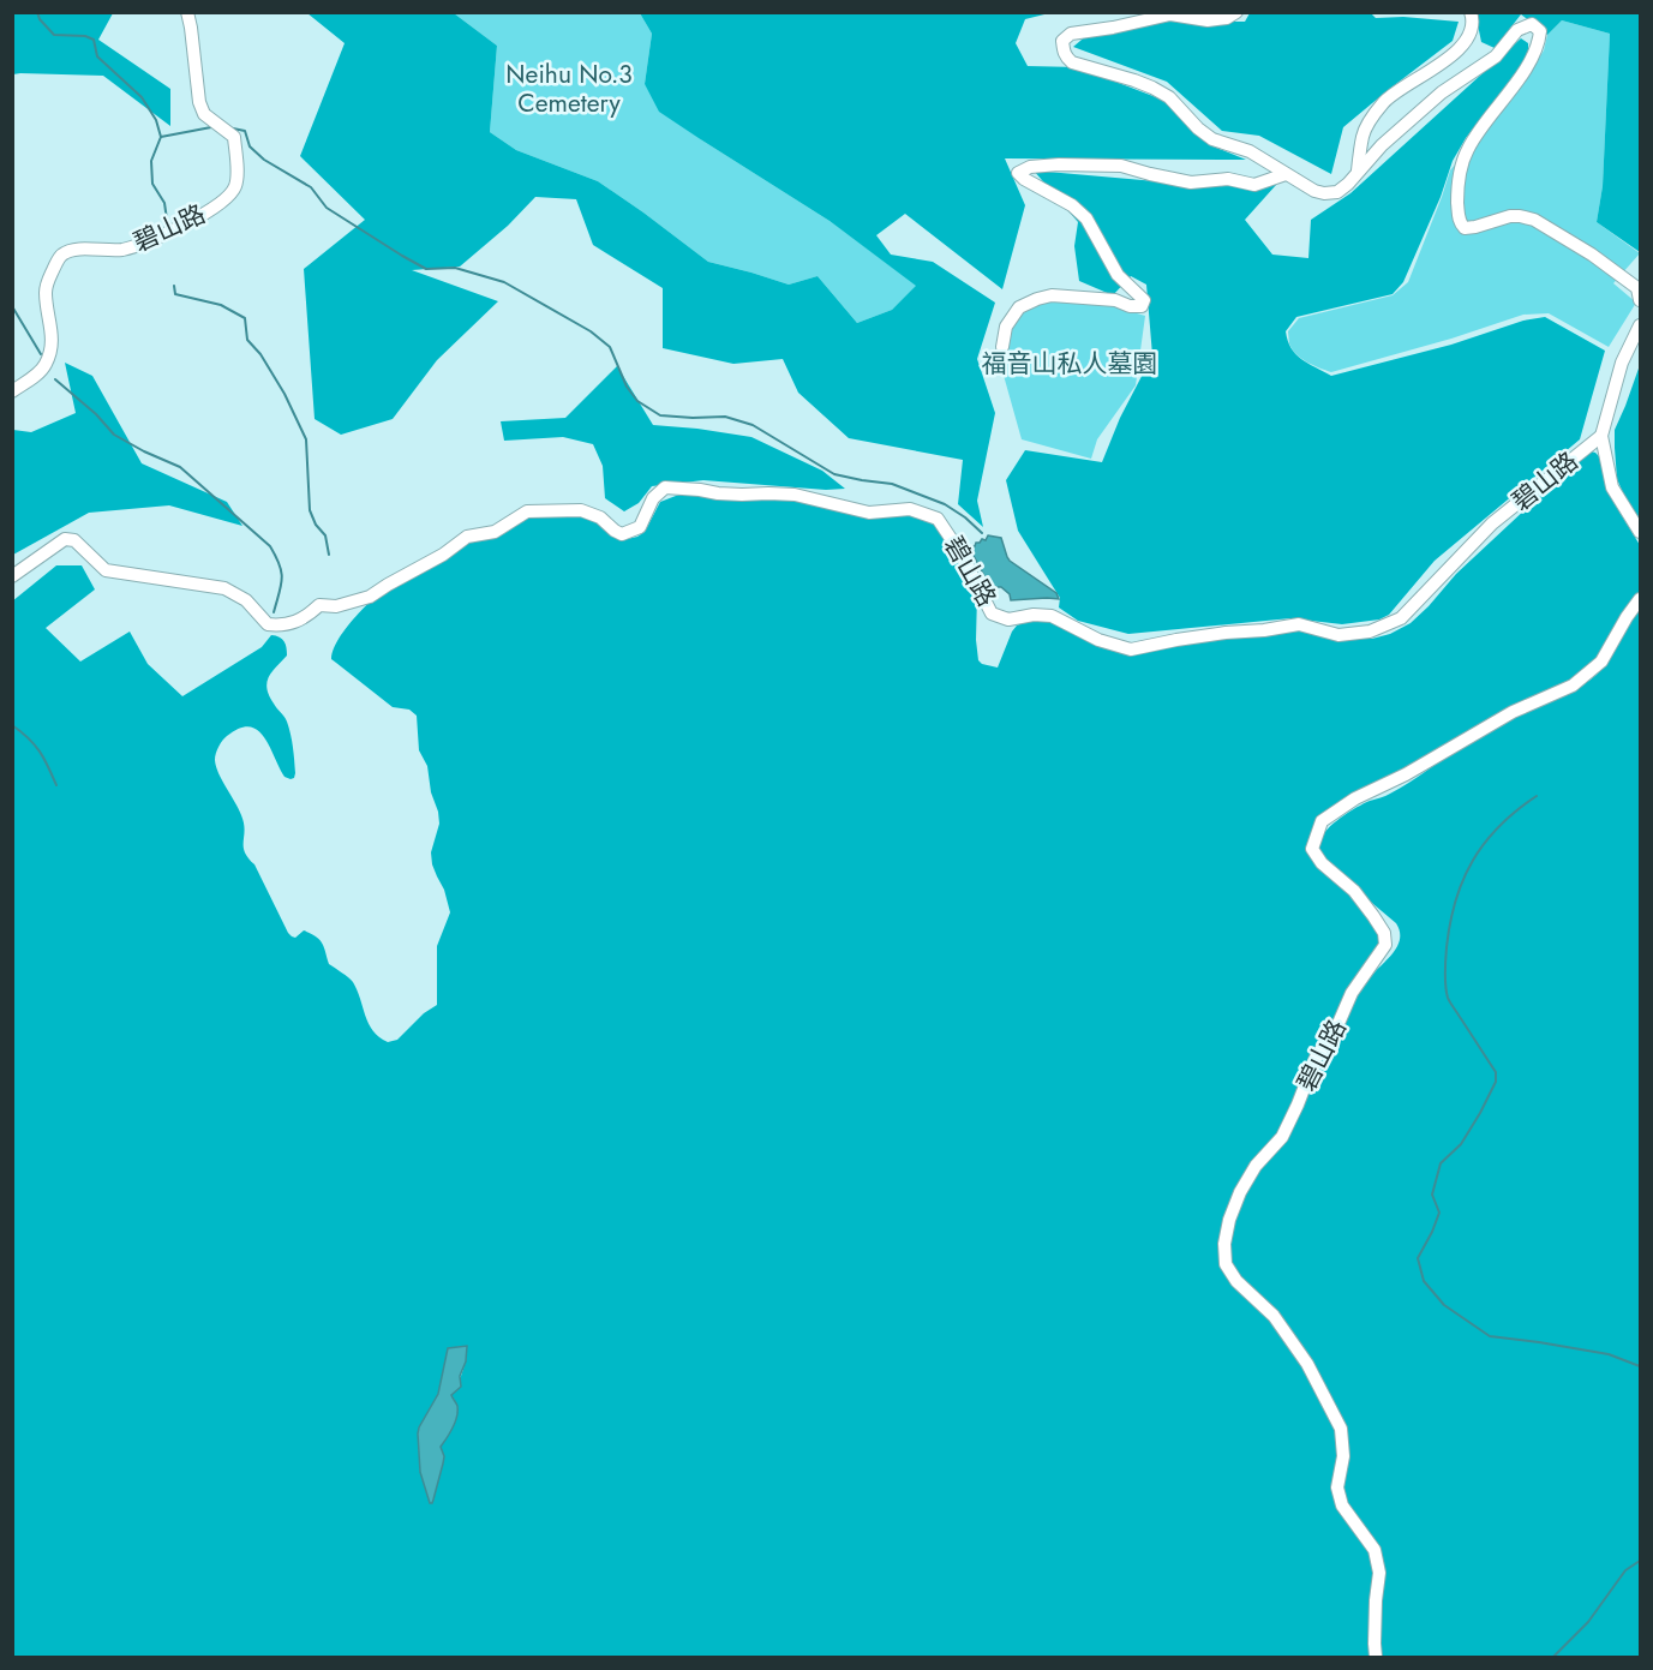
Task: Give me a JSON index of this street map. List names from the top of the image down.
{
  "streets": {
    "street": ["碧山路"]
  },
  "parks": ["Neihu No.3 Cemetery", "福音山私人墓園"]
}
